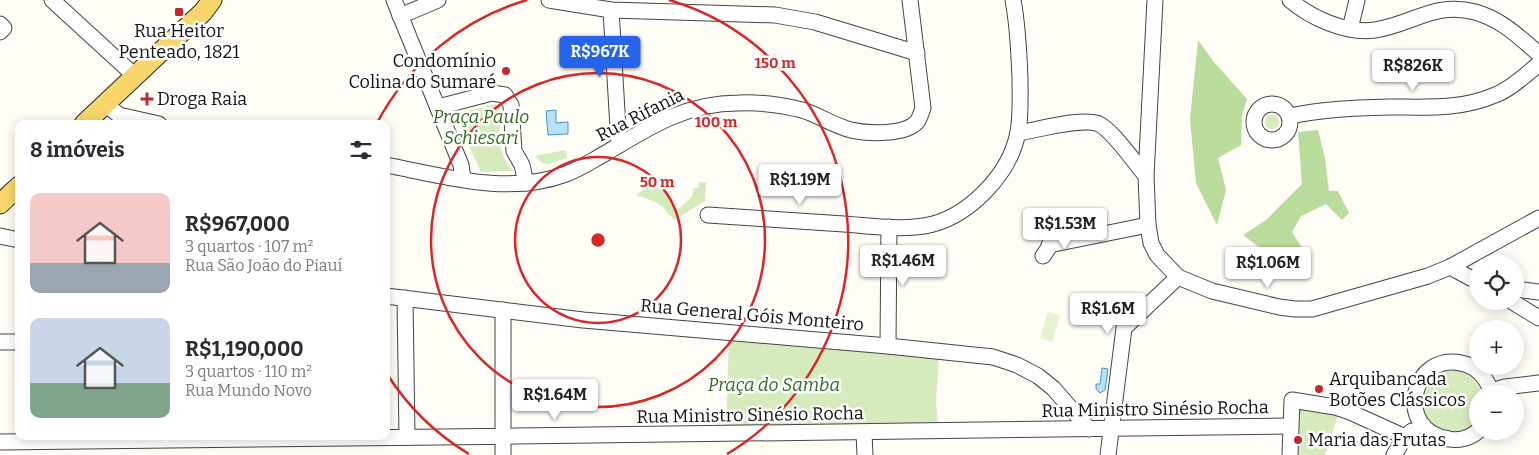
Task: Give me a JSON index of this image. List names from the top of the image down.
{
  "streets": {
    "street": ["Rua Rifania", "Rua General Góis Monteiro", "Rua Ministro Sinésio Rocha"]
  },
  "crossings": [
    ["Rua General Góis Monteiro", "Rua Ministro Sinésio Rocha"]
  ],
  "parks": ["Praça Paulo Schiesari", "Praça do Samba"],
  "places": {
    "transit": ["Rua Heitor Penteado, 1821"],
    "other": ["Condomínio Colina do Sumaré", "Arquibancada Botões Clássicos", "Maria das Frutas"],
    "health": ["Droga Raia"]
  },
  "page": {
    "price": [
      "R$967K",
      "R$826K",
      "R$1.19M",
      "R$1.53M",
      "R$1.46M",
      "R$1.06M",
      "R$1.6M",
      "R$1.64M"
    ],
    "heading": "8 imóveis",
    "list": [
      {
        "name": "R$967,000",
        "note": "3 quartos · 107 m² · Rua São João do Piauí"
      },
      {
        "name": "R$1,190,000",
        "note": "3 quartos · 110 m² · Rua Mundo Novo"
      }
    ],
    "map_buttons": ["+", "−"]
  },
  "rings": ["150 m", "100 m", "50 m"]
}
